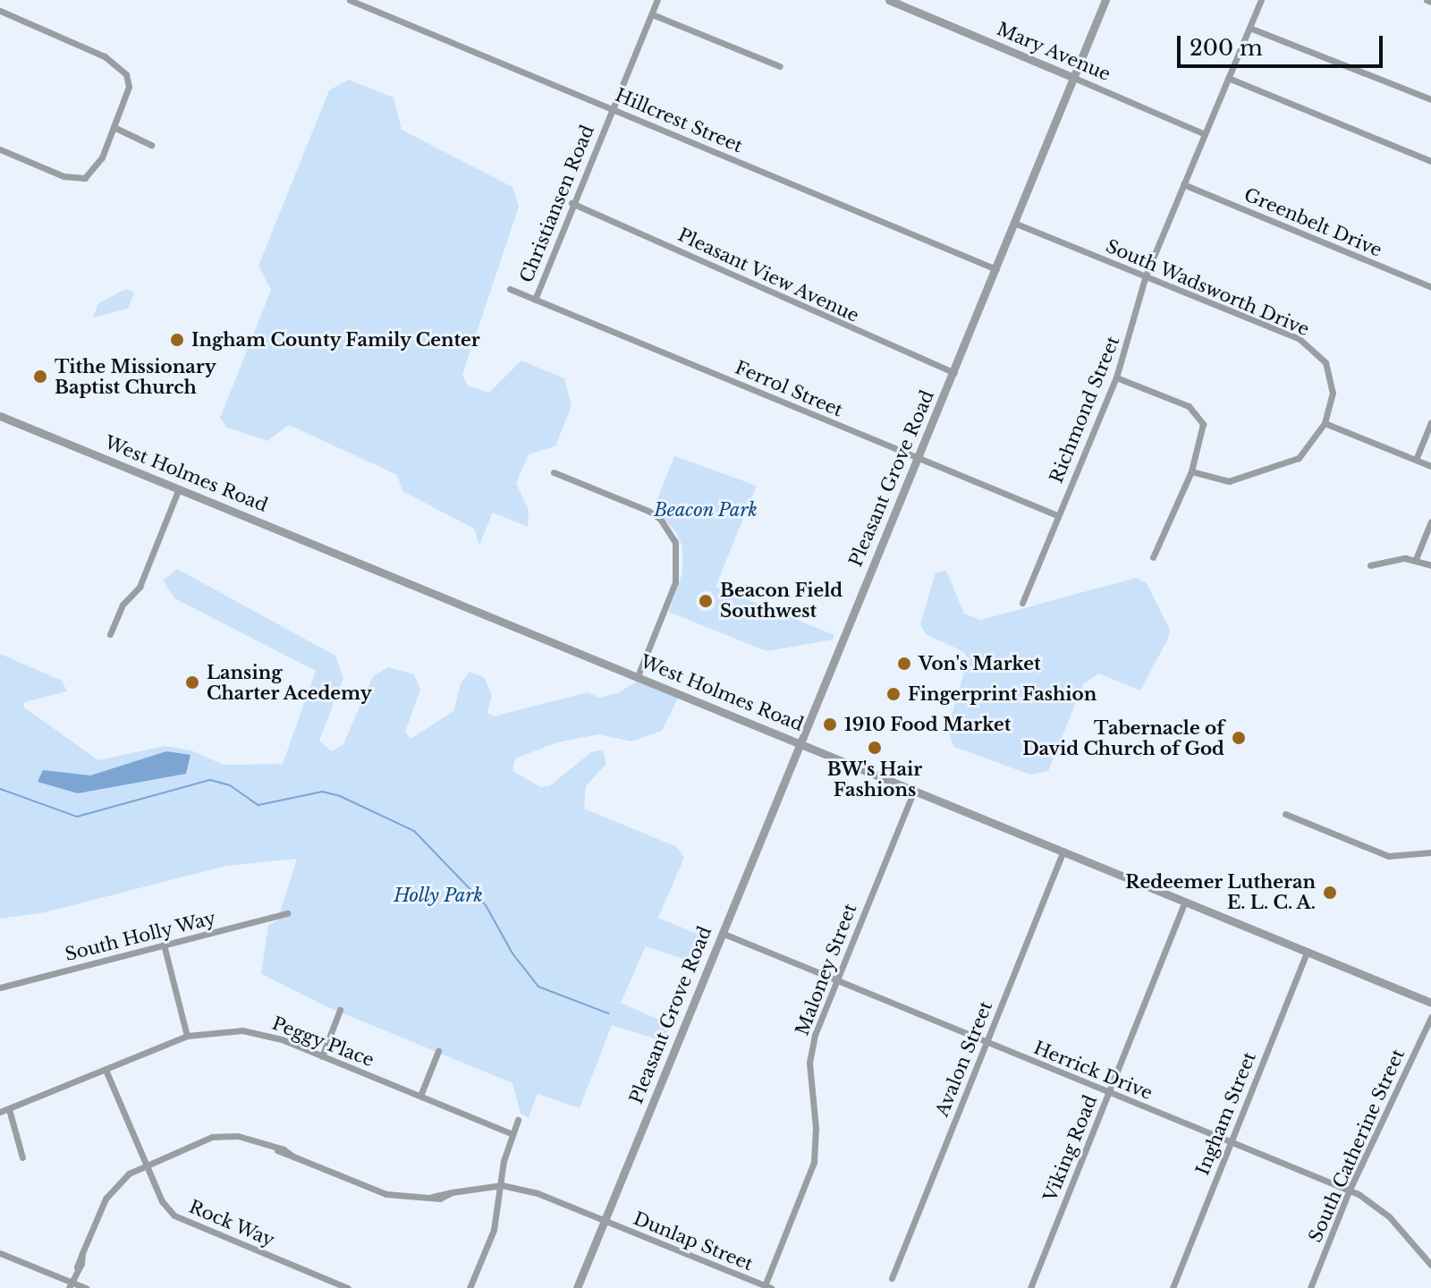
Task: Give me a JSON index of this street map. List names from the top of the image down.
{
  "streets": {
    "street": [
      "Mary Avenue",
      "Hillcrest Street",
      "Christiansen Road",
      "Greenbelt Drive",
      "Pleasant View Avenue",
      "South Wadsworth Drive",
      "Ferrol Street",
      "Richmond Street",
      "West Holmes Road",
      "Pleasant Grove Road",
      "South Holly Way",
      "Maloney Street",
      "Peggy Place",
      "Avalon Street",
      "Herrick Drive",
      "Ingham Street",
      "South Catherine Street",
      "Viking Road",
      "Rock Way",
      "Dunlap Street"
    ]
  },
  "crossings": [
    ["Mary Avenue", "Richmond Street"],
    ["Mary Avenue", "Pleasant Grove Road"],
    ["Hillcrest Street", "Christiansen Road"],
    ["Hillcrest Street", "Pleasant Grove Road"],
    ["Christiansen Road", "Pleasant View Avenue"],
    ["Christiansen Road", "Ferrol Street"],
    ["Greenbelt Drive", "Richmond Street"],
    ["Pleasant View Avenue", "Pleasant Grove Road"],
    ["South Wadsworth Drive", "Richmond Street"],
    ["South Wadsworth Drive", "Pleasant Grove Road"],
    ["Ferrol Street", "Richmond Street"],
    ["Ferrol Street", "Pleasant Grove Road"],
    ["West Holmes Road", "Pleasant Grove Road"],
    ["West Holmes Road", "Maloney Street"],
    ["West Holmes Road", "Avalon Street"],
    ["West Holmes Road", "Ingham Street"],
    ["West Holmes Road", "Viking Road"],
    ["Pleasant Grove Road", "Herrick Drive"],
    ["Pleasant Grove Road", "Dunlap Street"],
    ["Maloney Street", "Herrick Drive"],
    ["Maloney Street", "Dunlap Street"],
    ["Peggy Place", "Rock Way"],
    ["Avalon Street", "Herrick Drive"],
    ["Herrick Drive", "Ingham Street"],
    ["Herrick Drive", "South Catherine Street"],
    ["Herrick Drive", "Viking Road"]
  ],
  "parks": ["Beacon Park", "Holly Park"],
  "places": [
    "Ingham County Family Center",
    "Tithe Missionary Baptist Church",
    "Beacon Field Southwest",
    "Von's Market",
    "Lansing Charter Acedemy",
    "Fingerprint Fashion",
    "1910 Food Market",
    "Tabernacle of David Church of God",
    "BW's Hair Fashions",
    "Redeemer Lutheran E. L. C. A."
  ],
  "scale_bar": "200 m"
}
